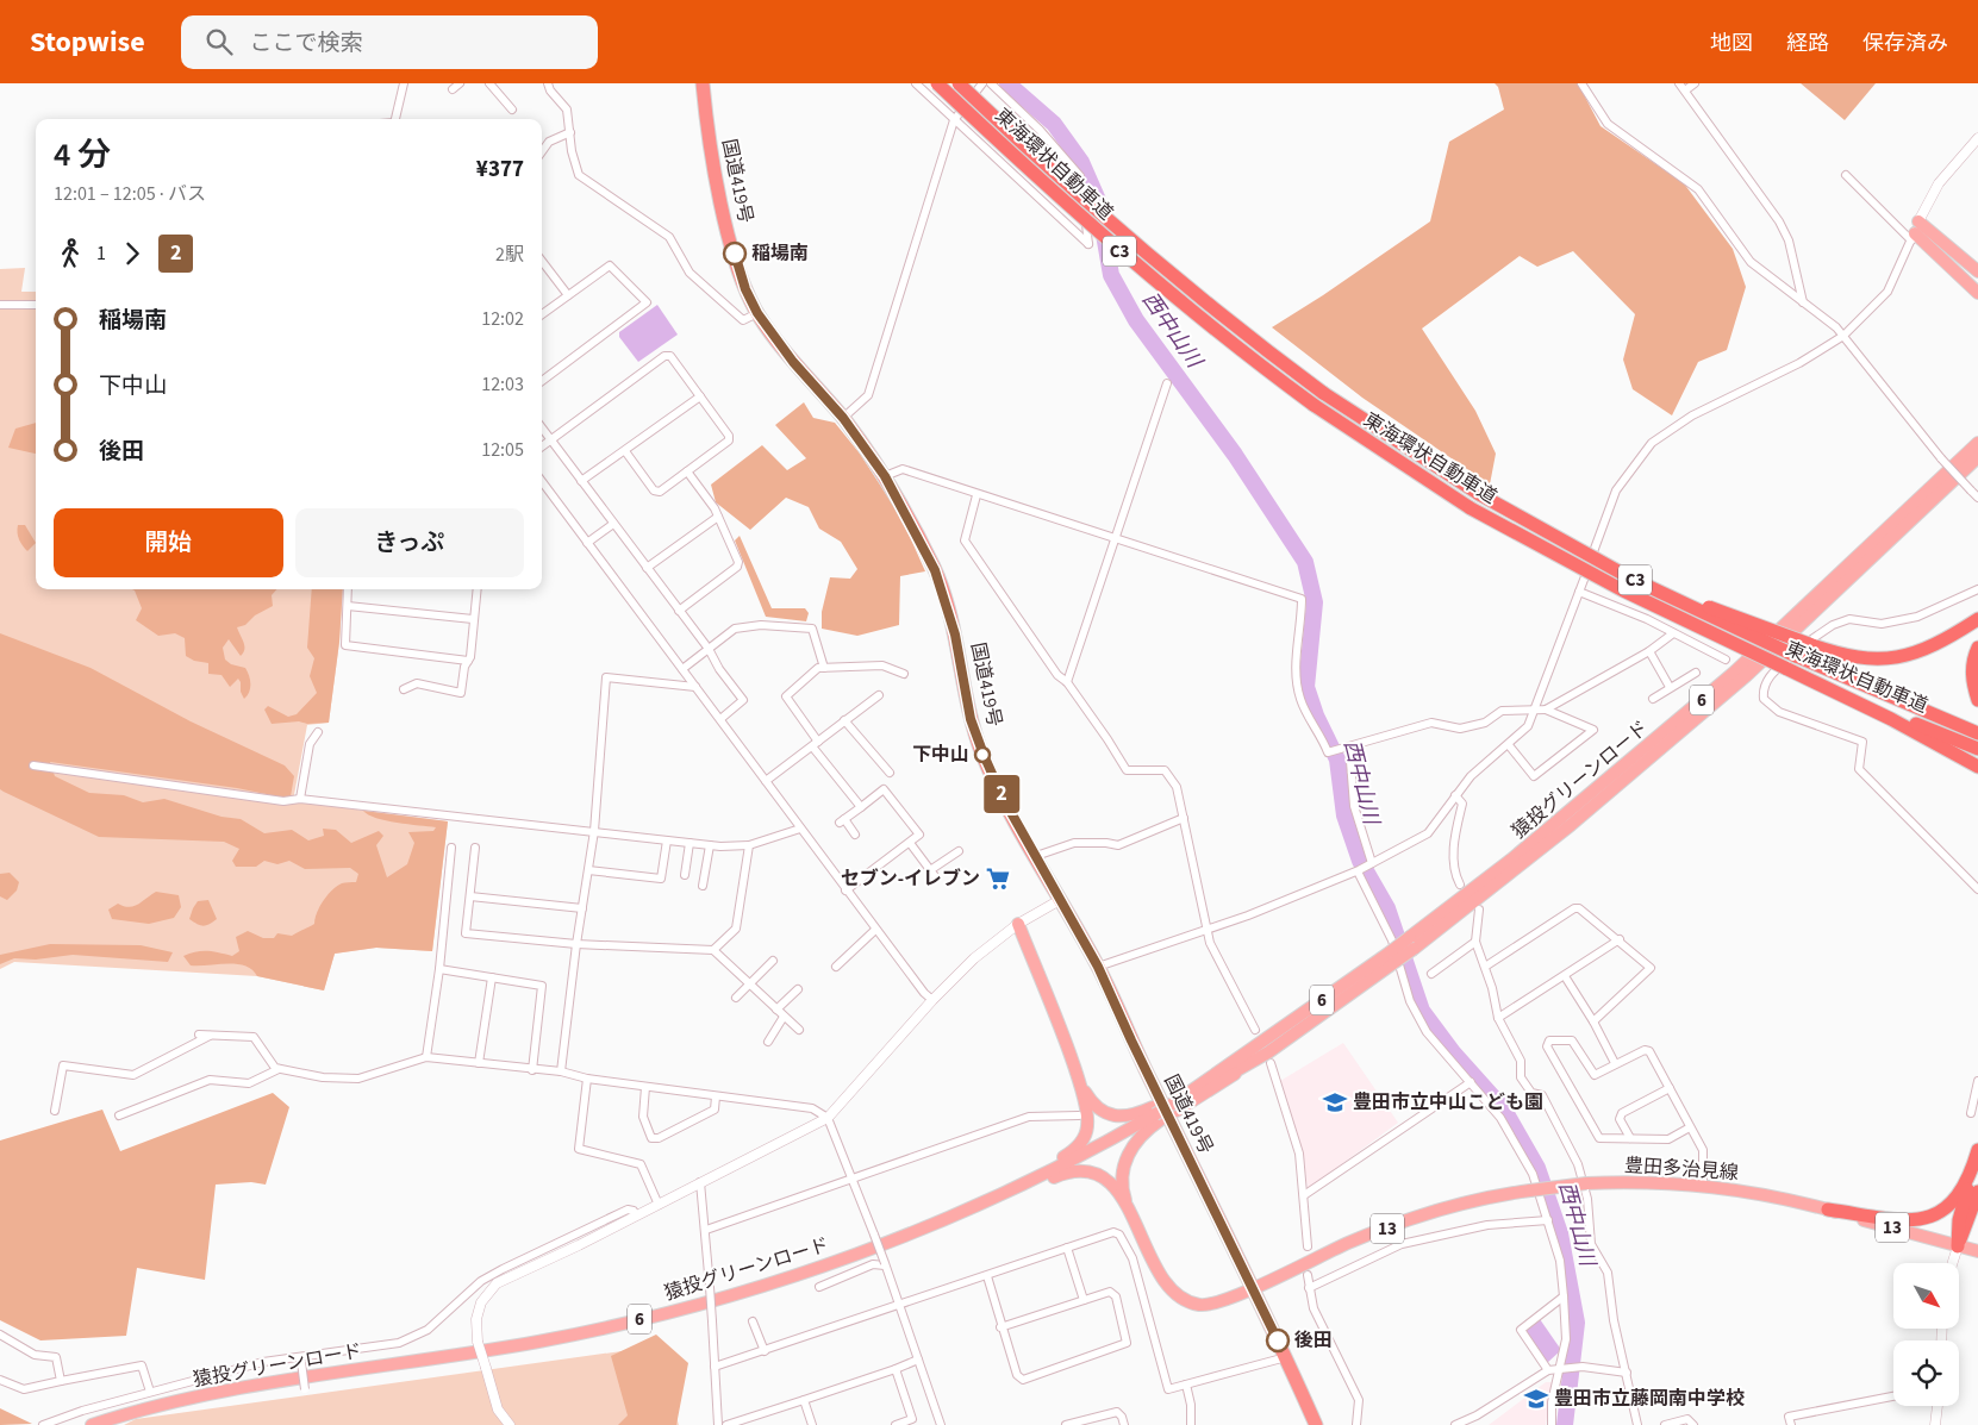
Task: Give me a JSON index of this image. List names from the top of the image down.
{
  "streets": {
    "highway": ["東海環状自動車道", "国道419号", "C3"],
    "main road": [
      "6",
      "猿投グリーンロード",
      "豊田多治見線",
      "13"
    ]
  },
  "crossings": [
    ["国道419号", "豊田多治見線"]
  ],
  "water": ["西中山川"],
  "places": {
    "other": ["稲場南", "下中山", "後田"],
    "supermarket": ["セブン-イレブン"],
    "school or university": ["豊田市立中山こども園", "豊田市立藤岡南中学校"]
  },
  "lines": ["bus line 2"],
  "north": "bottom right",
  "page": {
    "header": "Stopwise",
    "search": "ここで検索",
    "nav": ["地図", "経路", "保存済み"],
    "on_map": "2",
    "heading": ["4 分", "12:01 – 12:05 · バス", "¥377"],
    "legs": ["1", "2", "2駅"],
    "list": [
      {
        "name": "稲場南",
        "value": "12:02"
      },
      {
        "name": "下中山",
        "value": "12:03"
      },
      {
        "name": "後田",
        "value": "12:05"
      }
    ],
    "buttons": ["開始", "きっぷ"]
  }
}
